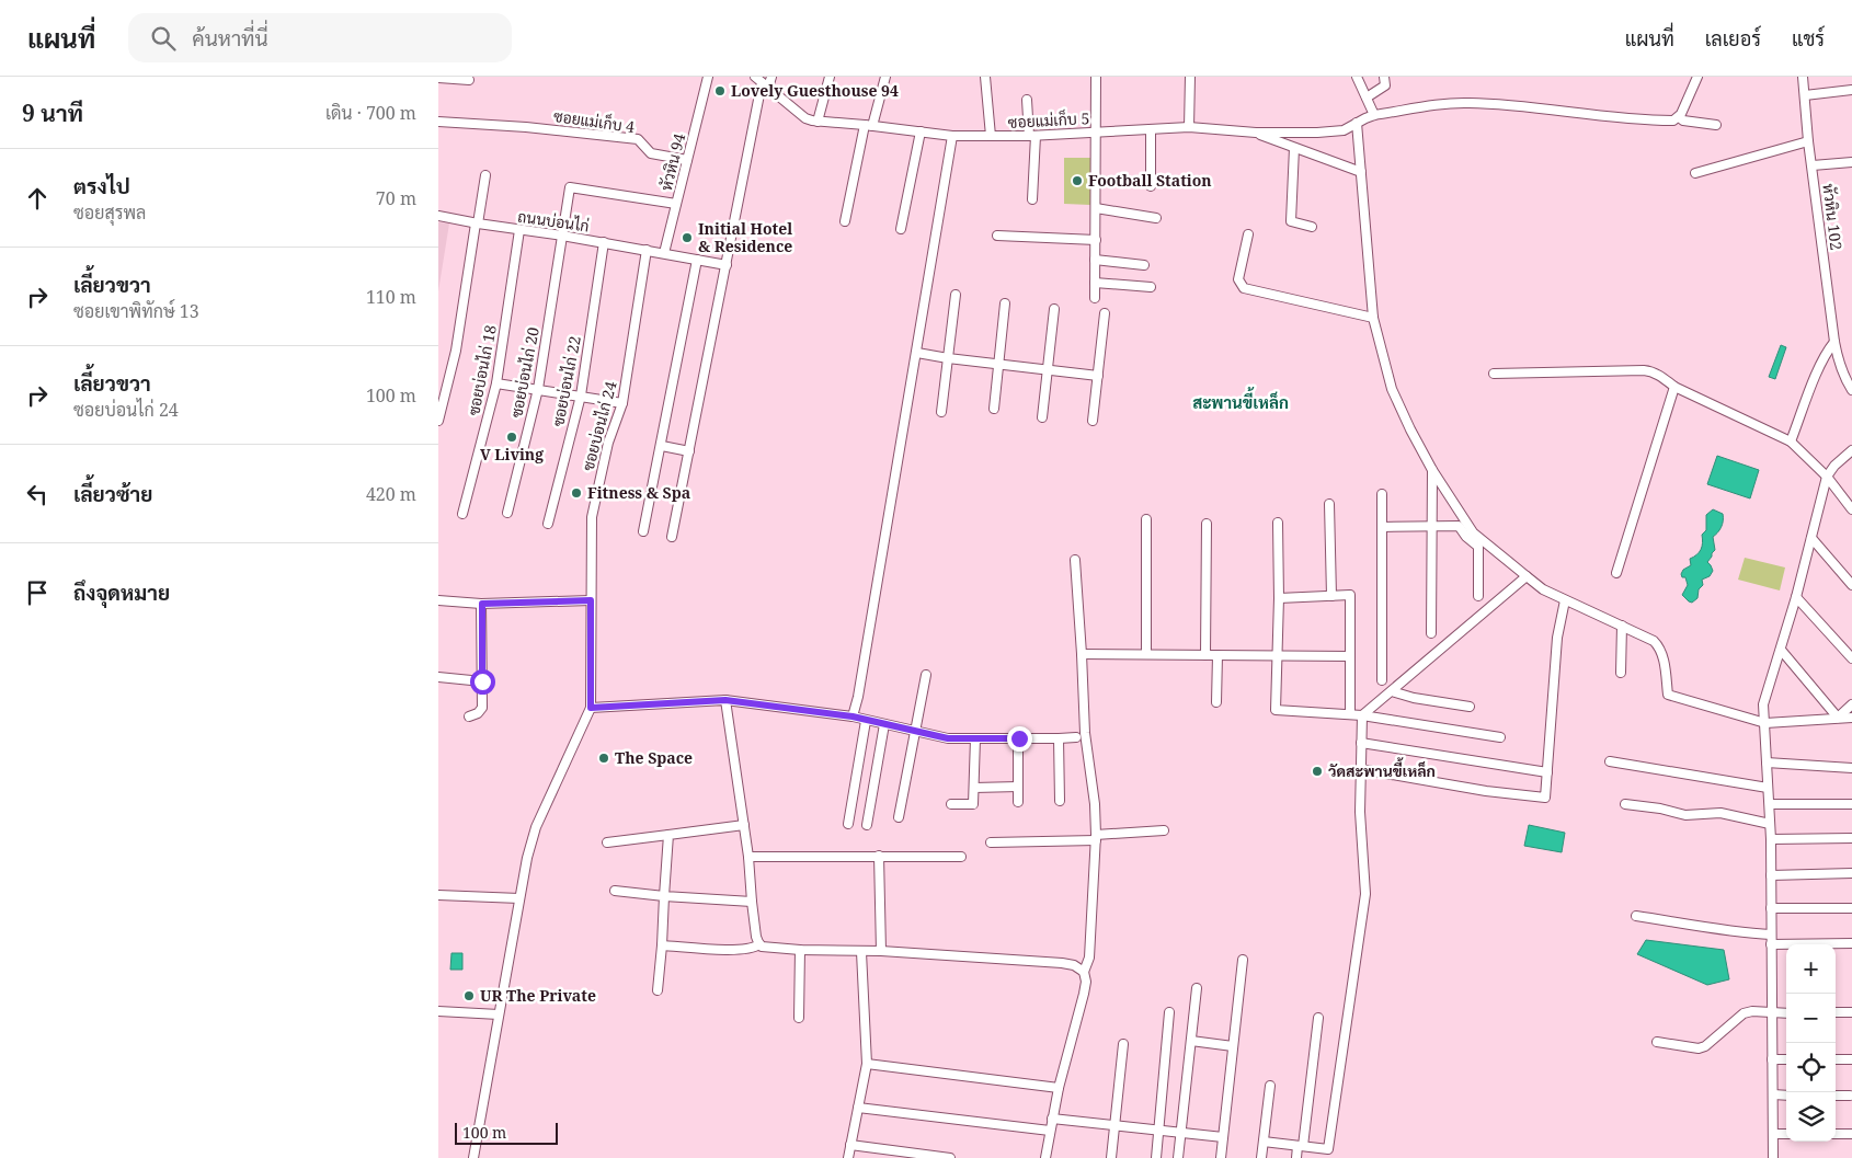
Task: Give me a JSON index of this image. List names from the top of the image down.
{
  "streets": {
    "street": [
      "ซอยแม่เก็บ 5",
      "ซอยแม่เก็บ 4",
      "หัวหิน 94",
      "หัวหิน 102",
      "ถนนบ่อนไก่",
      "ซอยบ่อนไก่ 18",
      "ซอยบ่อนไก่ 20",
      "ซอยบ่อนไก่ 22",
      "ซอยบ่อนไก่ 24"
    ]
  },
  "crossings": [
    ["ซอยแม่เก็บ 4", "หัวหิน 94"],
    ["หัวหิน 94", "ถนนบ่อนไก่"],
    ["หัวหิน 94", "ซอยบ่อนไก่ 20"],
    ["ถนนบ่อนไก่", "ซอยบ่อนไก่ 18"],
    ["ถนนบ่อนไก่", "ซอยบ่อนไก่ 20"],
    ["ถนนบ่อนไก่", "ซอยบ่อนไก่ 22"],
    ["ถนนบ่อนไก่", "ซอยบ่อนไก่ 24"]
  ],
  "districts": ["สะพานขี้เหล็ก"],
  "places": [
    "Lovely Guesthouse 94",
    "Football Station",
    "Initial Hotel & Residence",
    "V Living",
    "Fitness & Spa",
    "The Space",
    "วัดสะพานขี้เหล็ก",
    "UR The Private"
  ],
  "scale_bar": "100 m",
  "page": {
    "header": "แผนที่",
    "search": "ค้นหาที่นี่",
    "nav": ["แผนที่", "เลเยอร์", "แชร์"],
    "heading": ["9 นาที", "เดิน · 700 m"],
    "list": [
      ["ตรงไป", "ซอยสุรพล", "70 m"],
      ["เลี้ยวขวา", "ซอยเขาพิทักษ์ 13", "110 m"],
      ["เลี้ยวขวา", "ซอยบ่อนไก่ 24", "100 m"],
      ["เลี้ยวซ้าย", "420 m"],
      "ถึงจุดหมาย"
    ],
    "map_buttons": ["+", "−"],
    "scale": "100 m"
  }
}
